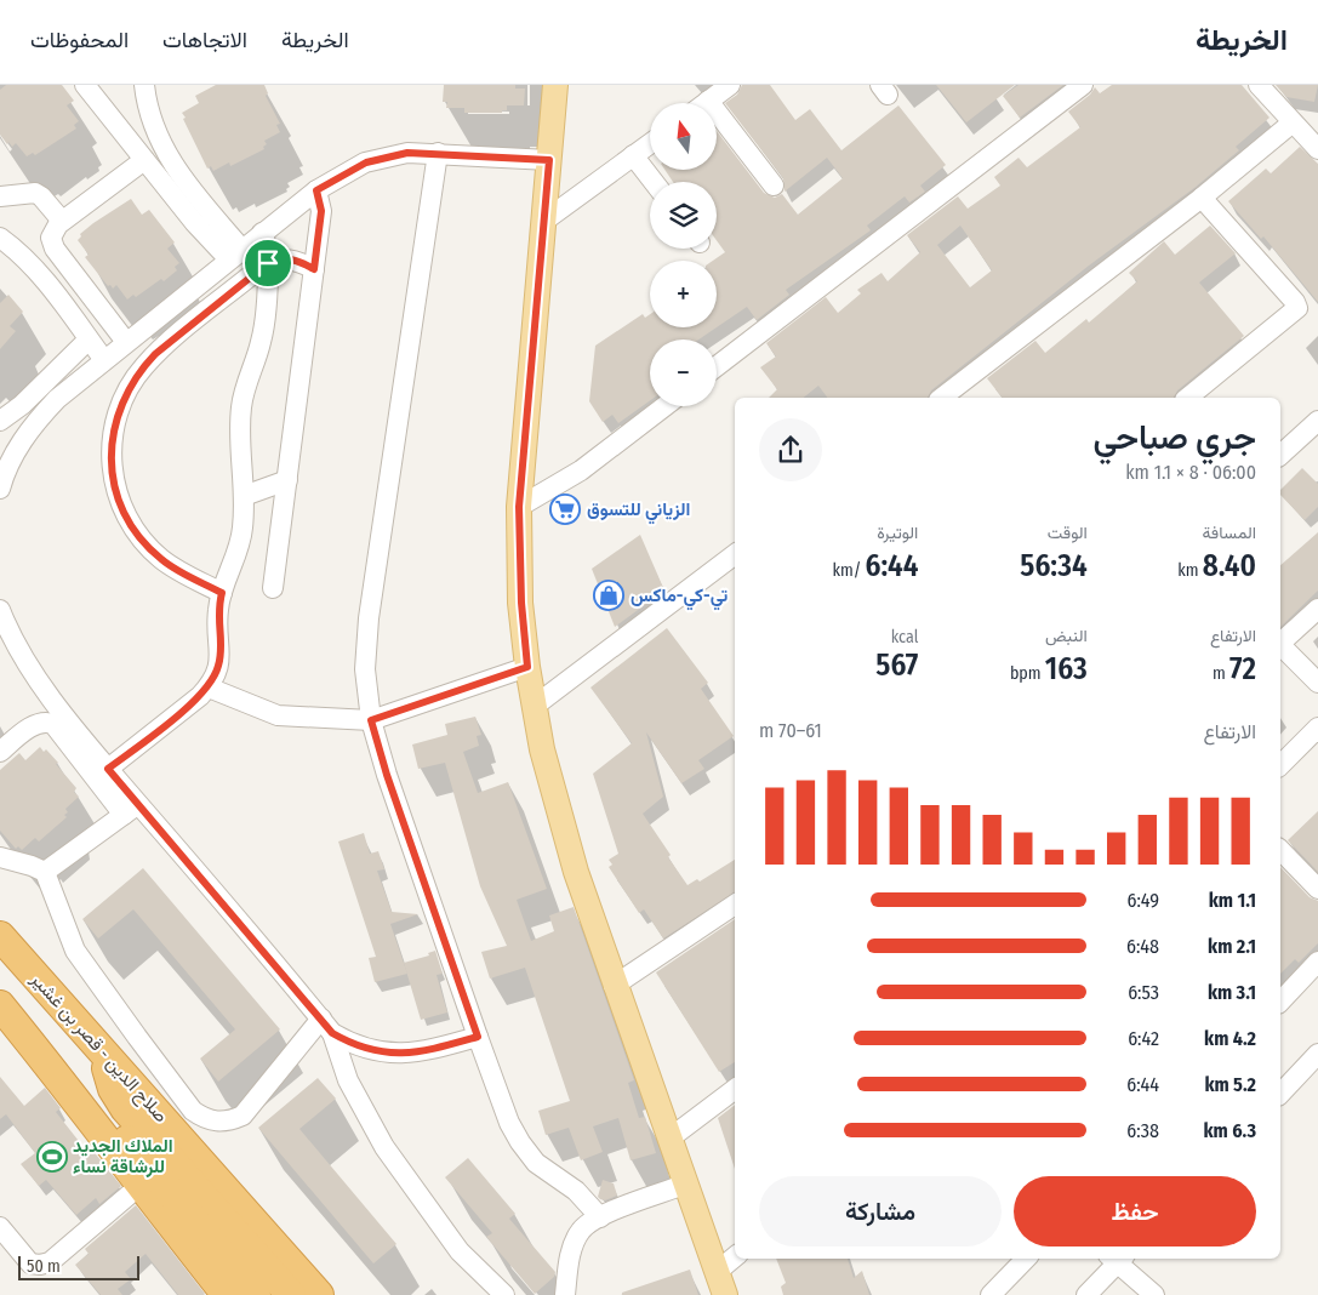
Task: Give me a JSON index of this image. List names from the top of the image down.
{
  "streets": {
    "highway": ["صلاح الدين - قصر بن غشير"]
  },
  "places": {
    "supermarket": ["الزياني للتسوق"],
    "shop": ["تي-كي-ماكس"],
    "sports": ["الملاك الجديد للرشاقة نساء"]
  },
  "scale_bar": "50 m",
  "north": "top",
  "page": {
    "header": "الخريطة",
    "nav": ["الخريطة", "الاتجاهات", "المحفوظات"],
    "map_buttons": ["+", "−"],
    "heading": ["جري صباحي", "06:00 · 8 × 1.1 km"],
    "stats": [
      ["المسافة", "8.40 km"],
      ["الوقت", "56:34"],
      ["الوتيرة", "6:44 /km"],
      ["الارتفاع", "72 m"],
      ["النبض", "163 bpm"],
      ["kcal", "567"]
    ],
    "chart": ["الارتفاع", "61–70 m"],
    "list": [
      {
        "name": "1.1 km",
        "note": "6:49"
      },
      {
        "name": "2.1 km",
        "note": "6:48"
      },
      {
        "name": "3.1 km",
        "note": "6:53"
      },
      {
        "name": "4.2 km",
        "note": "6:42"
      },
      {
        "name": "5.2 km",
        "note": "6:44"
      },
      {
        "name": "6.3 km",
        "note": "6:38"
      }
    ],
    "buttons": ["حفظ", "مشاركة"],
    "scale": "50 m"
  }
}
